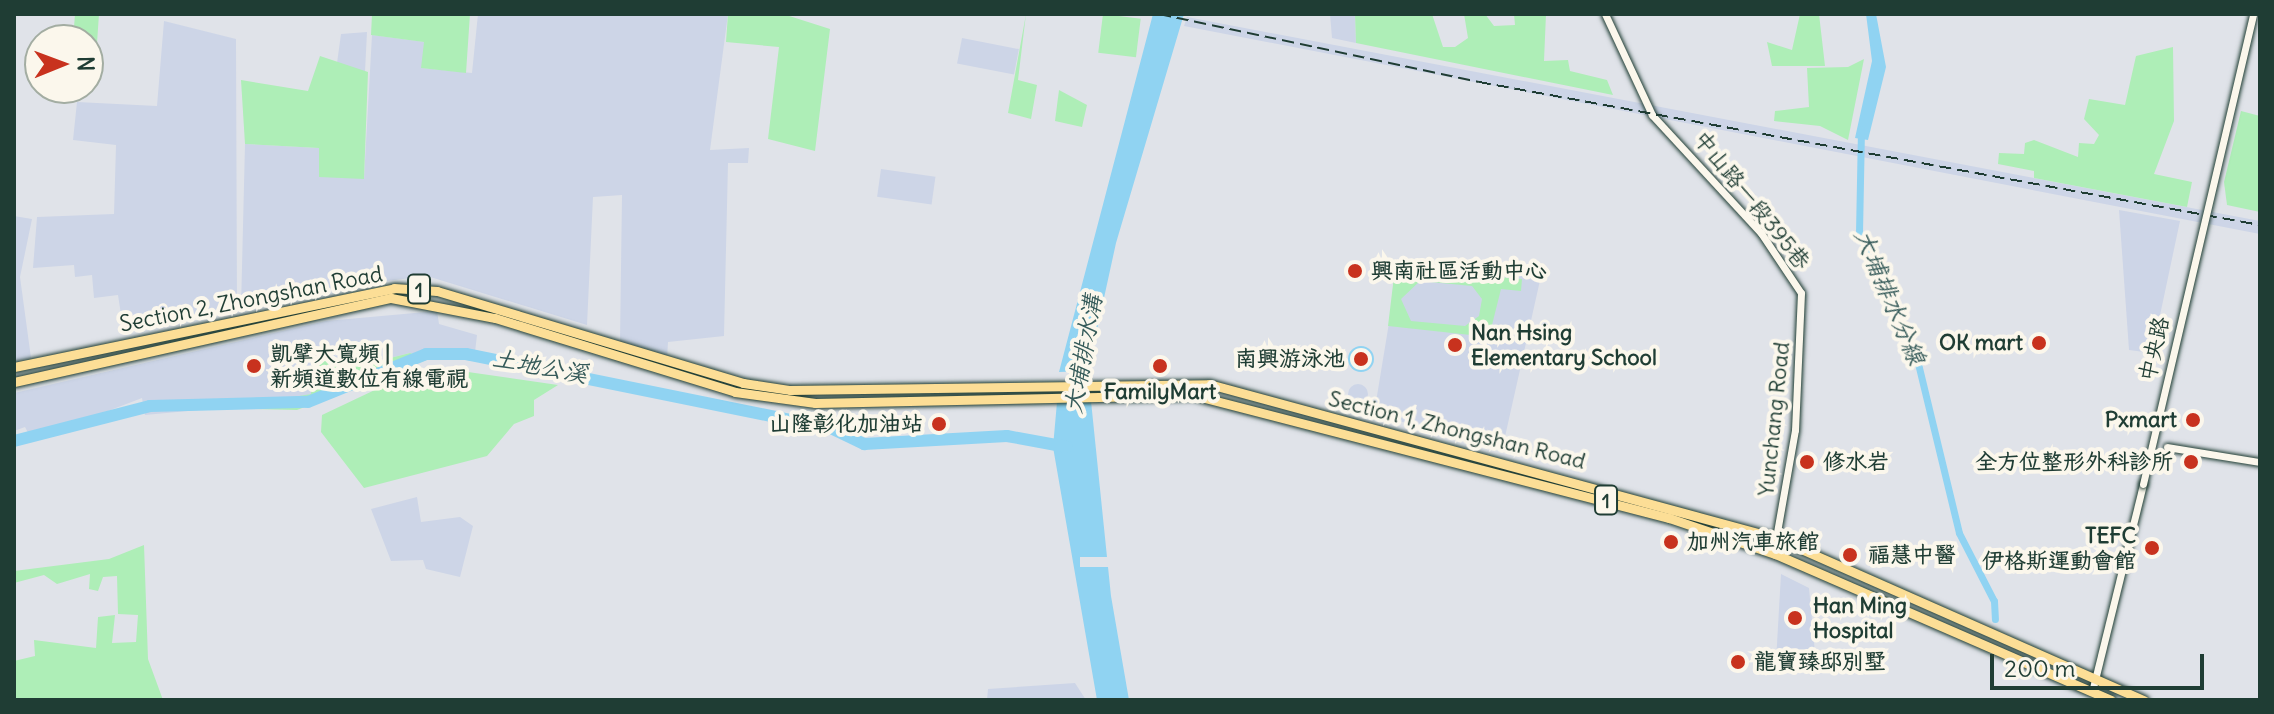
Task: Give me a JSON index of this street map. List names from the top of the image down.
{
  "streets": {
    "main road": ["1", "Section 2, Zhongshan Road", "Section 1, Zhongshan Road"],
    "street": ["中山路一段395巷", "中央路", "Yunchang Road"]
  },
  "crossings": [
    ["中山路一段395巷", "Yunchang Road"],
    ["Section 2, Zhongshan Road", "Section 1, Zhongshan Road"],
    ["中央路", "Section 1, Zhongshan Road"],
    ["Yunchang Road", "Section 1, Zhongshan Road"]
  ],
  "water": ["大埔排水分線", "大埔排水溝", "土地公溪"],
  "places": [
    "興南社區活動中心",
    "OK mart",
    "Nan Hsing Elementary School",
    "南興游泳池",
    "凱擘大寬頻 | 新頻道數位有線電視",
    "FamilyMart",
    "Pxmart",
    "山隆彰化加油站",
    "修水岩",
    "全方位整形外科診所",
    "加州汽車旅館",
    "TEFC 伊格斯運動會館",
    "福慧中醫",
    "Han Ming Hospital",
    "龍寶臻邸別墅"
  ],
  "scale_bar": "200 m",
  "north": "right"
}
